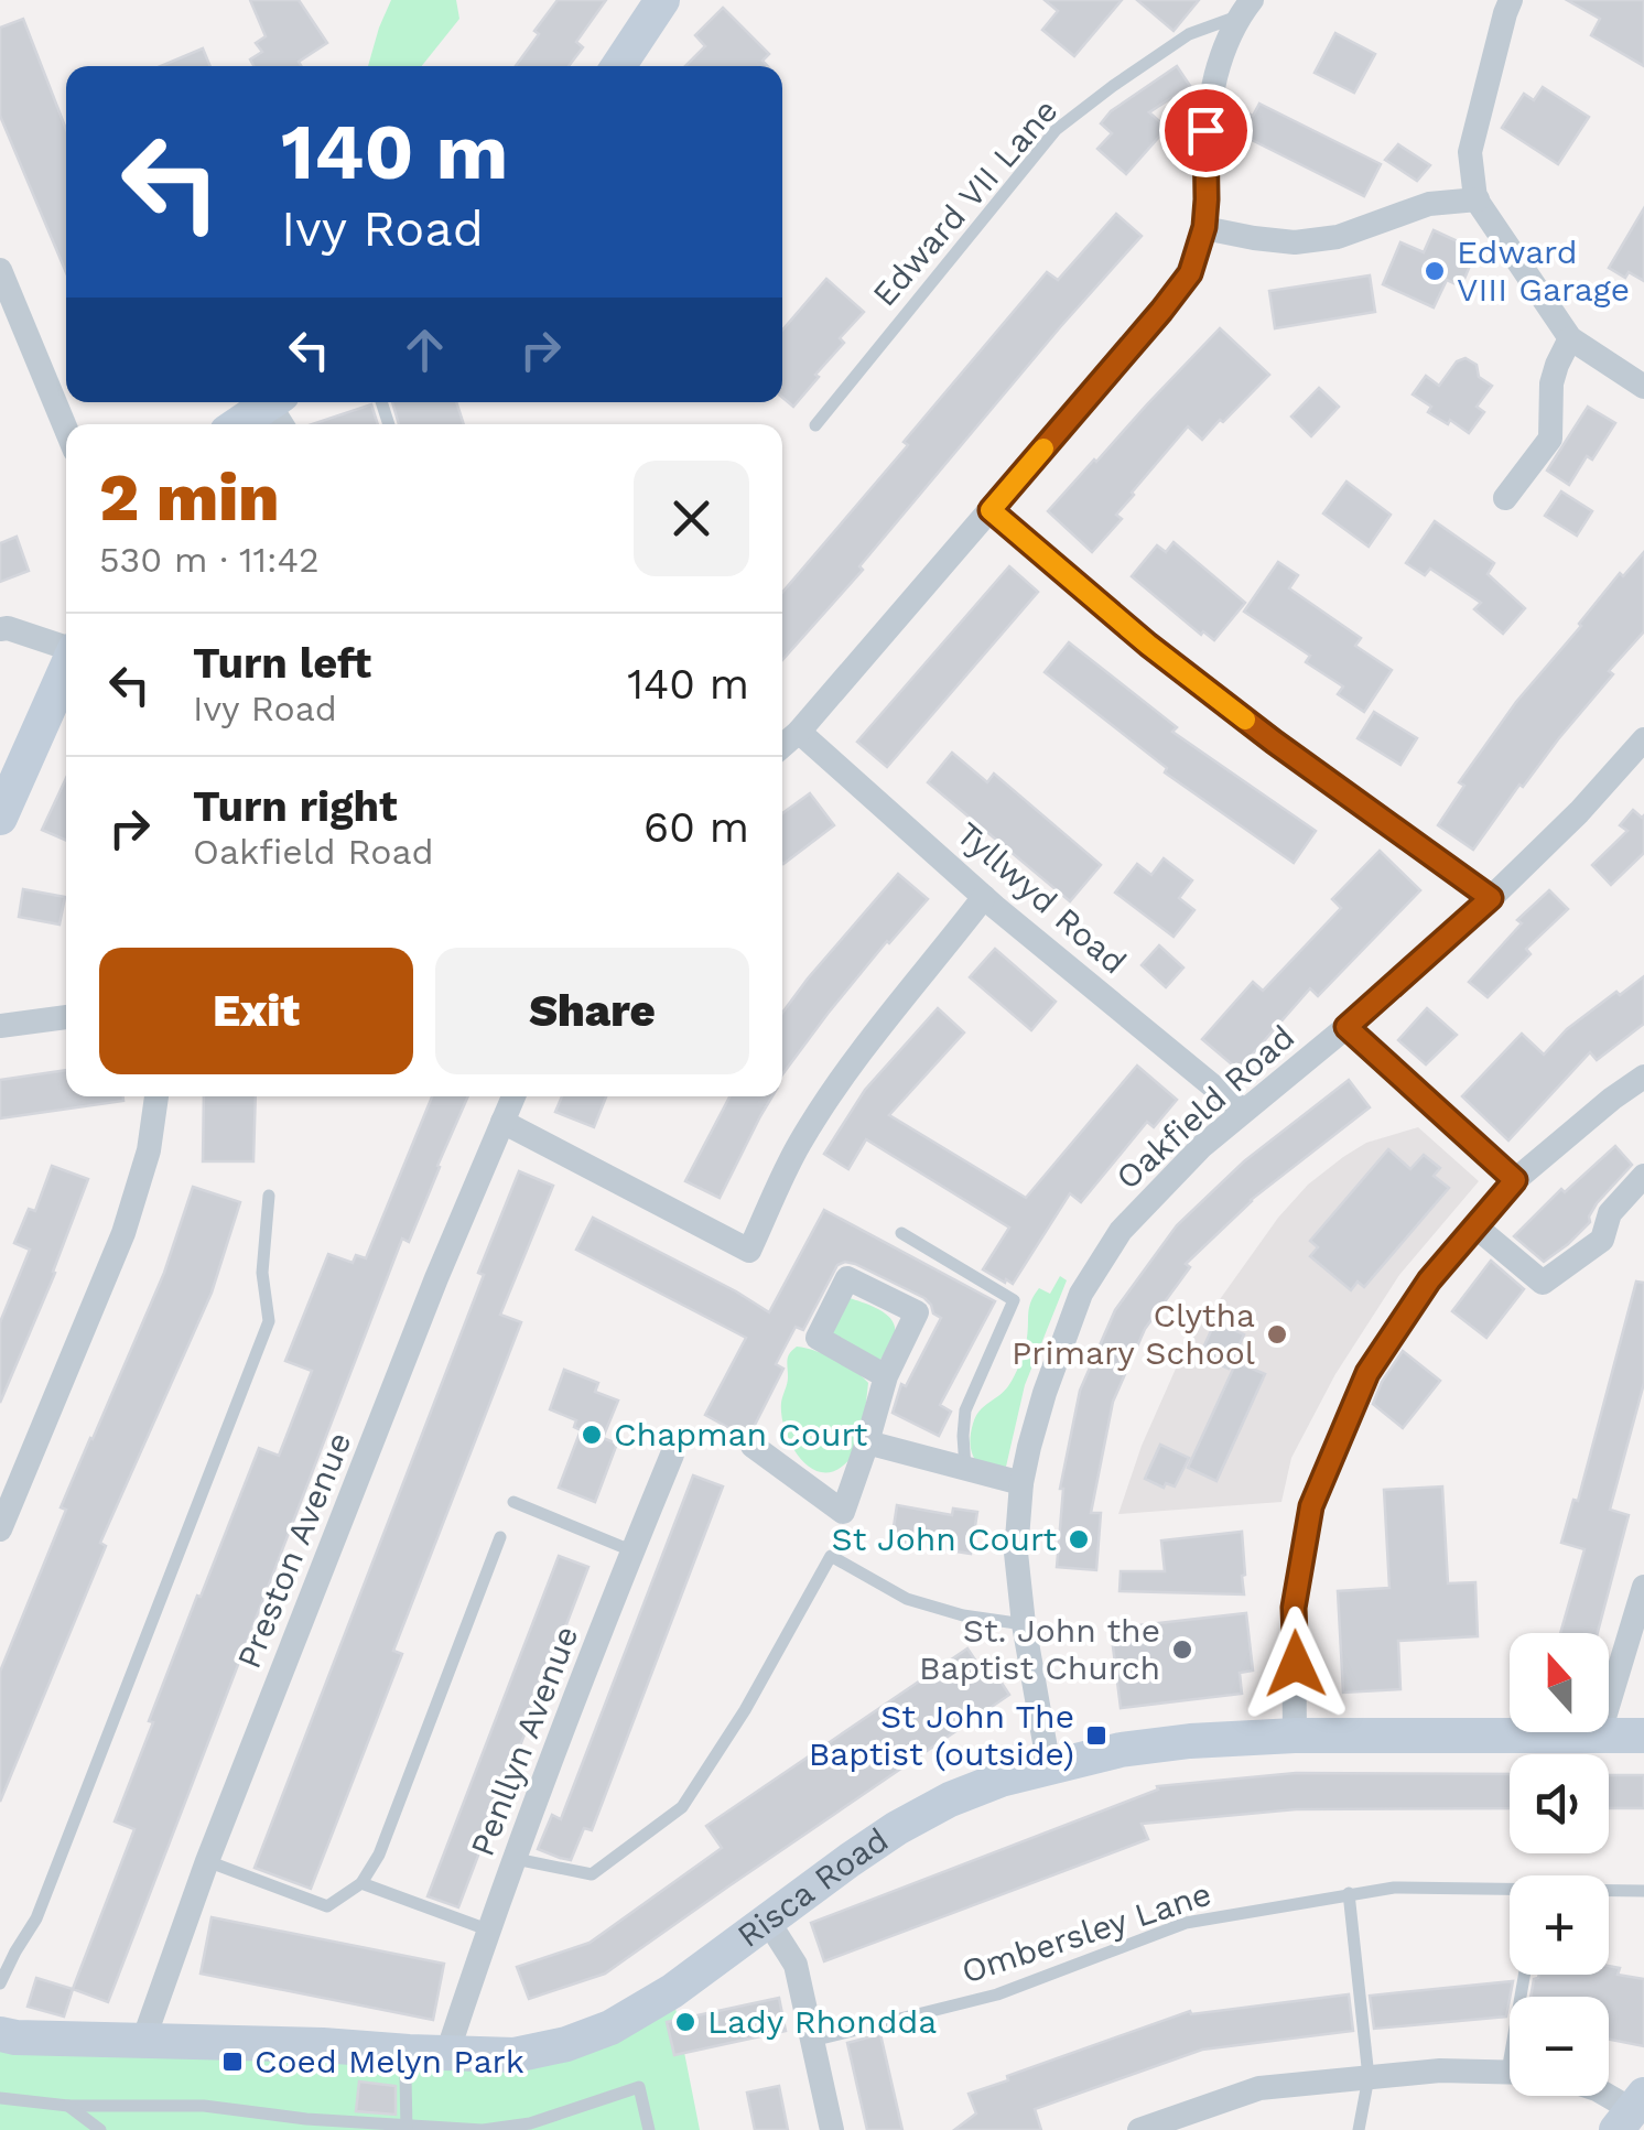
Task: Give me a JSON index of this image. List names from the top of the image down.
{
  "streets": {
    "main road": ["Risca Road"],
    "street": [
      "Tyllwyd Road",
      "Oakfield Road",
      "Preston Avenue",
      "Penllyn Avenue"
    ],
    "lane": ["Edward VII Lane", "Ombersley Lane"]
  },
  "crossings": [
    ["Tyllwyd Road", "Oakfield Road"],
    ["Oakfield Road", "Risca Road"],
    ["Preston Avenue", "Risca Road"],
    ["Penllyn Avenue", "Risca Road"]
  ],
  "places": {
    "other": [
      "Edward VIII Garage",
      "Clytha Primary School",
      "Chapman Court",
      "St John Court",
      "St. John the Baptist Church",
      "Lady Rhondda"
    ],
    "transit": ["St John The Baptist (outside)", "Coed Melyn Park"]
  },
  "north": "top",
  "page": {
    "turn": ["140 m", "Ivy Road"],
    "heading": ["2 min", "530 m · 11:42"],
    "list": [
      {
        "name": "Turn left",
        "note": "Ivy Road",
        "value": "140 m"
      },
      {
        "name": "Turn right",
        "note": "Oakfield Road",
        "value": "60 m"
      }
    ],
    "buttons": ["Exit", "Share"],
    "map_buttons": ["+", "−"]
  }
}
